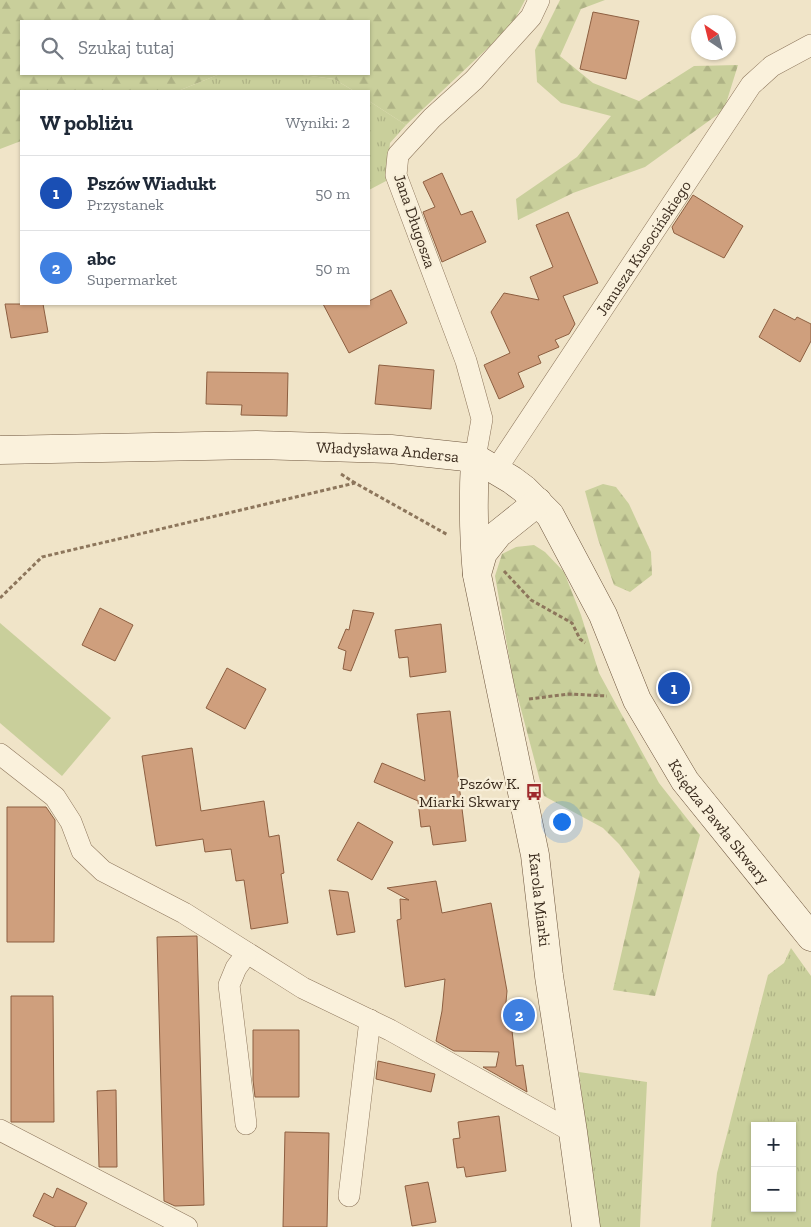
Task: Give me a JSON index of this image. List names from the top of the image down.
{
  "streets": {
    "main road": ["Władysława Andersa", "Księdza Pawła Skwary", "Karola Miarki"],
    "street": ["Jana Długosza", "Janusza Kusocińskiego"]
  },
  "crossings": [
    ["Jana Długosza", "Janusza Kusocińskiego"],
    ["Jana Długosza", "Władysława Andersa"],
    ["Jana Długosza", "Karola Miarki"],
    ["Janusza Kusocińskiego", "Władysława Andersa"],
    ["Janusza Kusocińskiego", "Karola Miarki"],
    ["Władysława Andersa", "Księdza Pawła Skwary"],
    ["Władysława Andersa", "Karola Miarki"]
  ],
  "places": {
    "bus stop": ["Pszów K. Miarki Skwary"]
  },
  "north": "top left",
  "page": {
    "search": "Szukaj tutaj",
    "heading": ["W pobliżu", "Wyniki: 2"],
    "list": [
      {
        "mark": "1",
        "name": "Pszów Wiadukt",
        "note": "Przystanek",
        "value": "50 m"
      },
      {
        "mark": "2",
        "name": "abc",
        "note": "Supermarket",
        "value": "50 m"
      }
    ],
    "pins": ["1", "2"],
    "map_buttons": ["+", "−"]
  }
}
